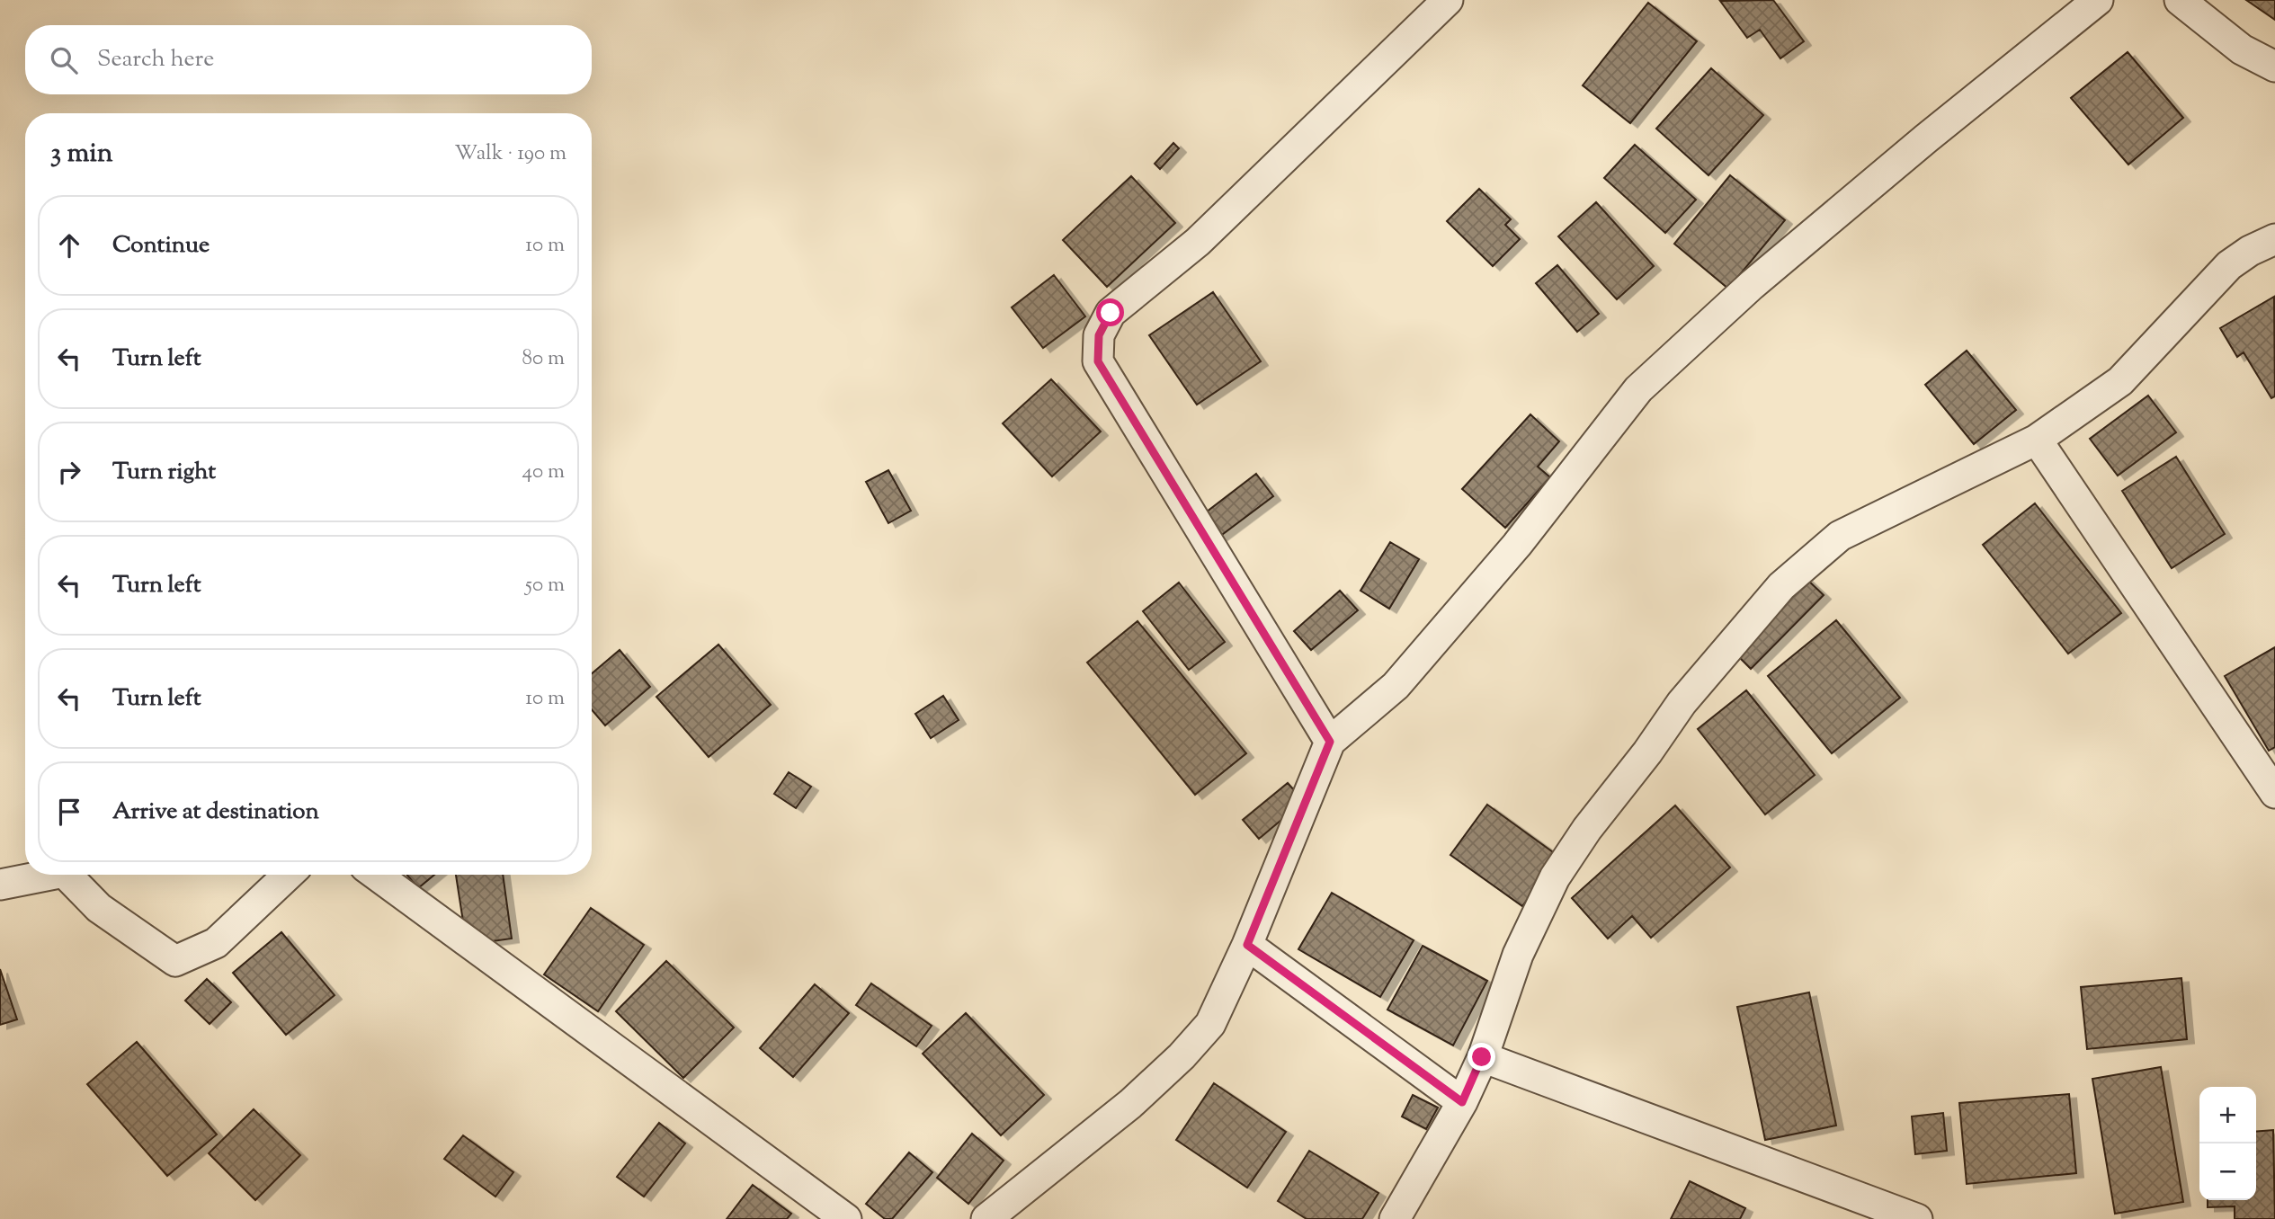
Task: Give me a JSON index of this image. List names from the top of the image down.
{
  "page": {
    "search": "Search here",
    "heading": ["3 min", "Walk · 190 m"],
    "list": [
      ["Continue", "10 m"],
      ["Turn left", "80 m"],
      ["Turn right", "40 m"],
      ["Turn left", "50 m"],
      ["Turn left", "10 m"],
      "Arrive at destination"
    ],
    "map_buttons": ["+", "−"]
  }
}
